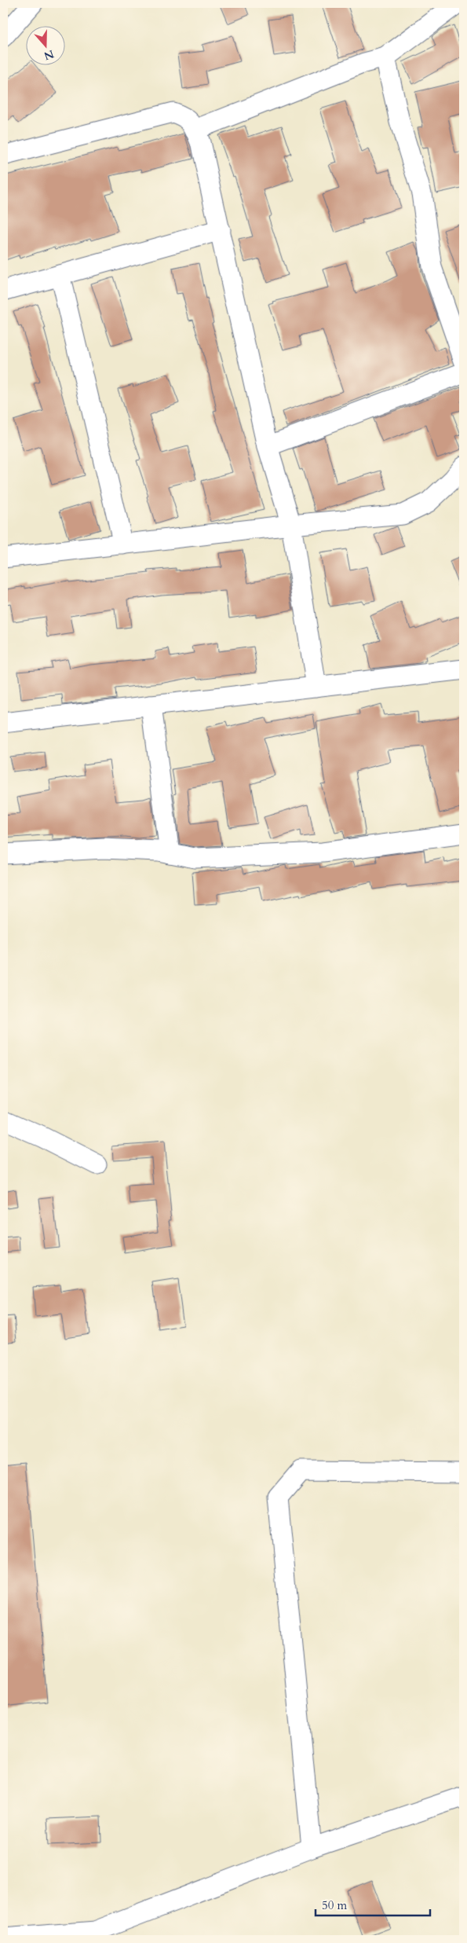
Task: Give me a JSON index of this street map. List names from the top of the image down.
{
  "scale_bar": "50 m",
  "north": "bottom"
}
